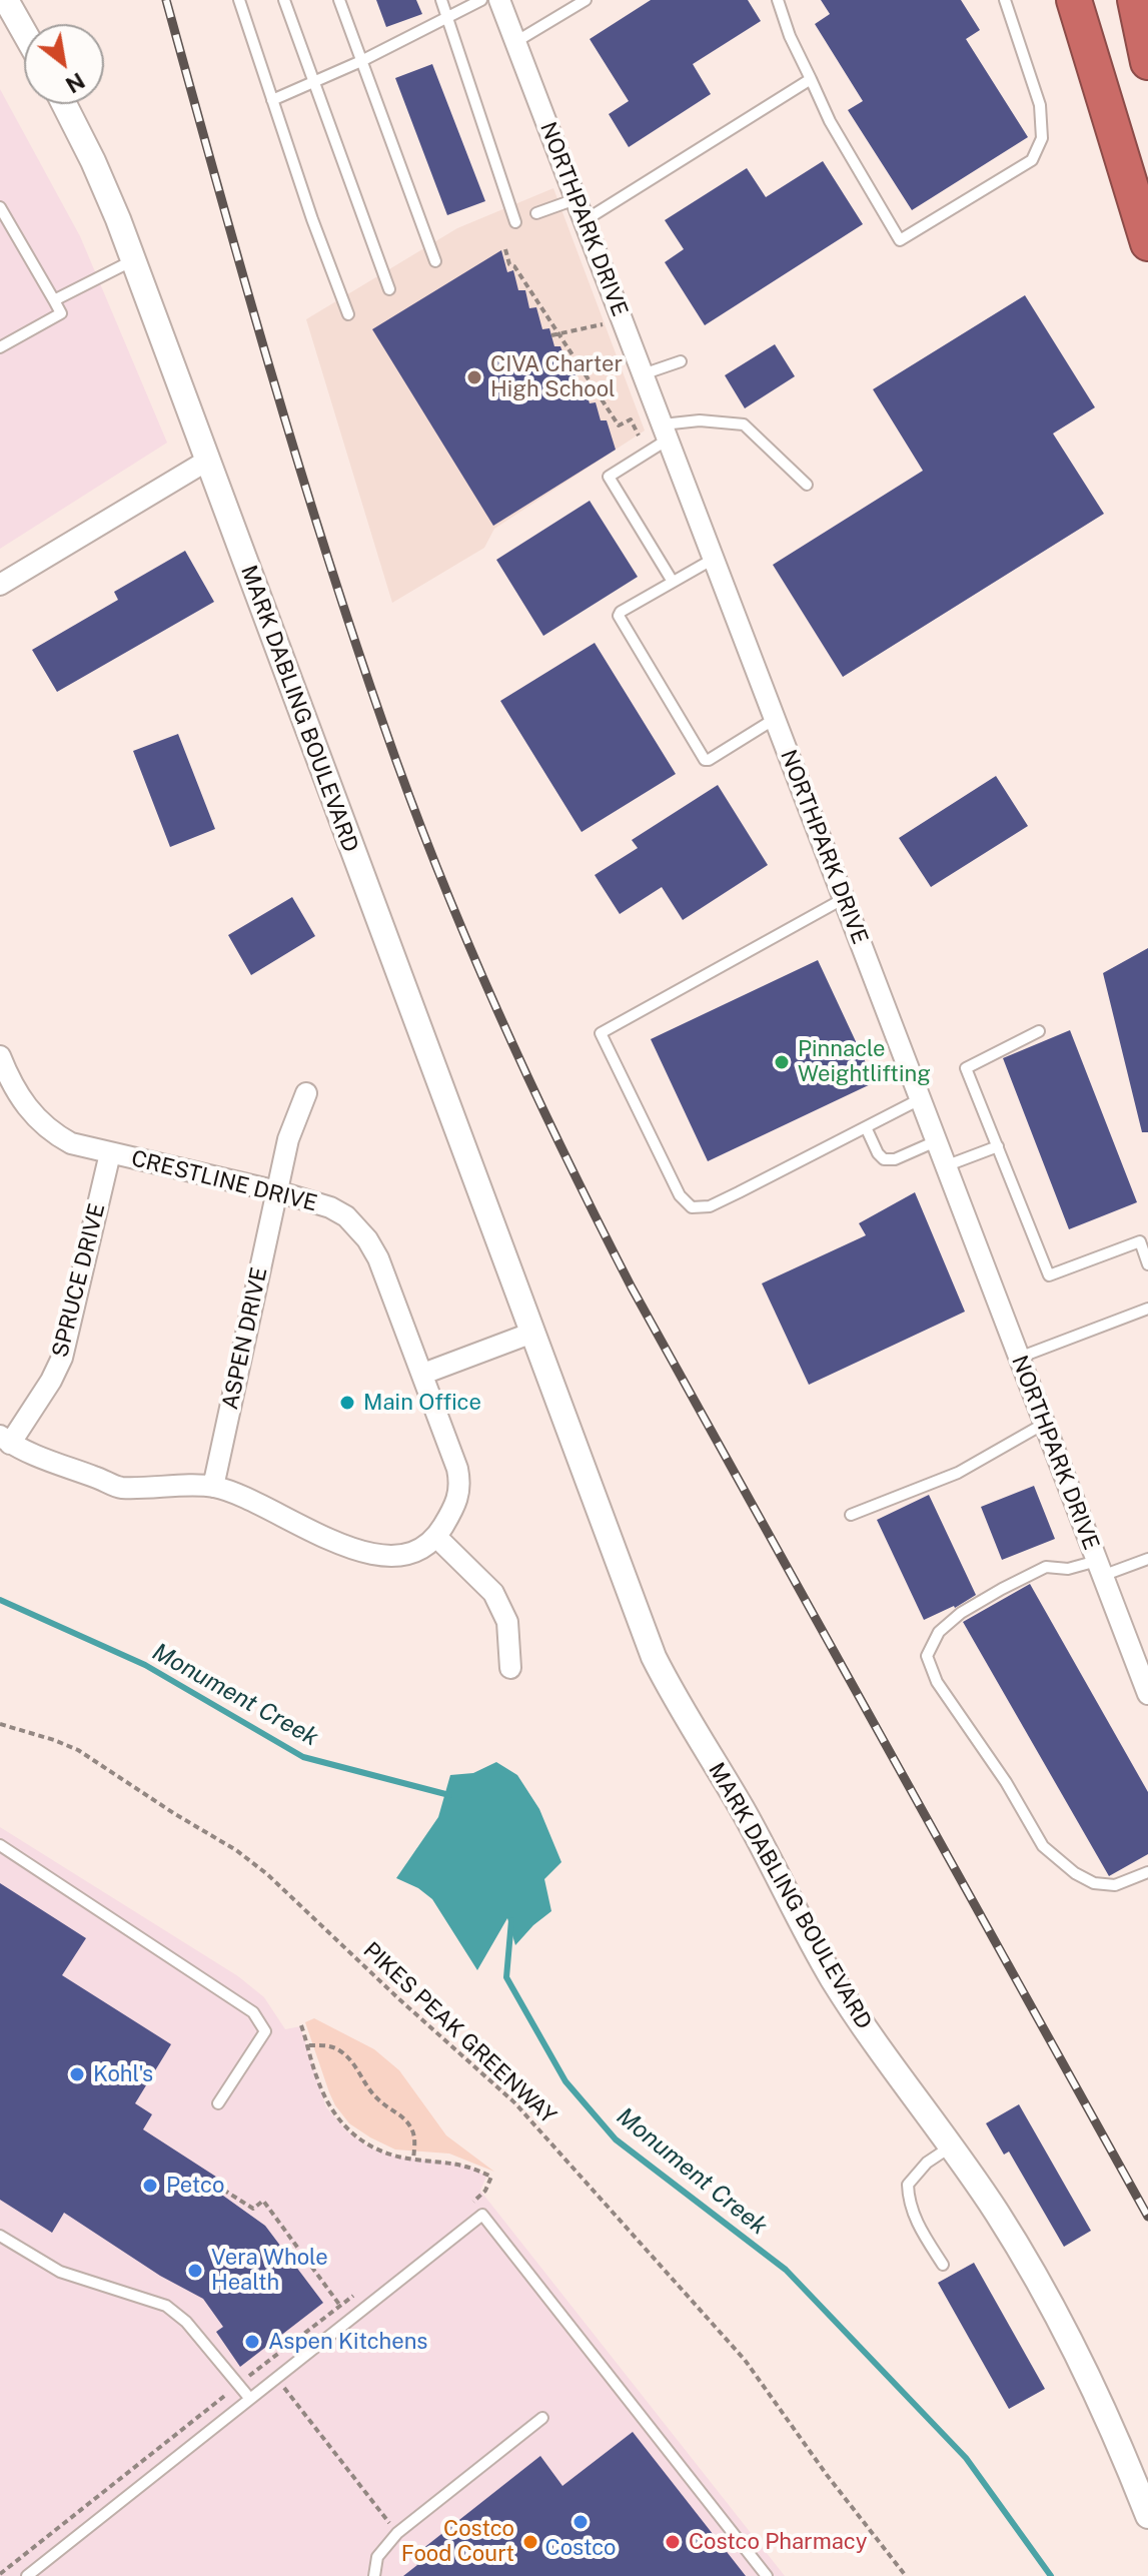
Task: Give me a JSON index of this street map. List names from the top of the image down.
{
  "streets": {
    "street": [
      "NORTHPARK DRIVE",
      "MARK DABLING BOULEVARD",
      "CRESTLINE DRIVE",
      "SPRUCE DRIVE",
      "ASPEN DRIVE"
    ],
    "path": ["PIKES PEAK GREENWAY"]
  },
  "crossings": [
    ["CRESTLINE DRIVE", "SPRUCE DRIVE"],
    ["CRESTLINE DRIVE", "ASPEN DRIVE"]
  ],
  "water": ["Monument Creek"],
  "places": [
    "CIVA Charter High School",
    "Pinnacle Weightlifting",
    "Main Office",
    "Kohl's",
    "Petco",
    "Vera Whole Health",
    "Aspen Kitchens",
    "Costco",
    "Costco Food Court",
    "Costco Pharmacy"
  ],
  "north": "bottom right"
}
